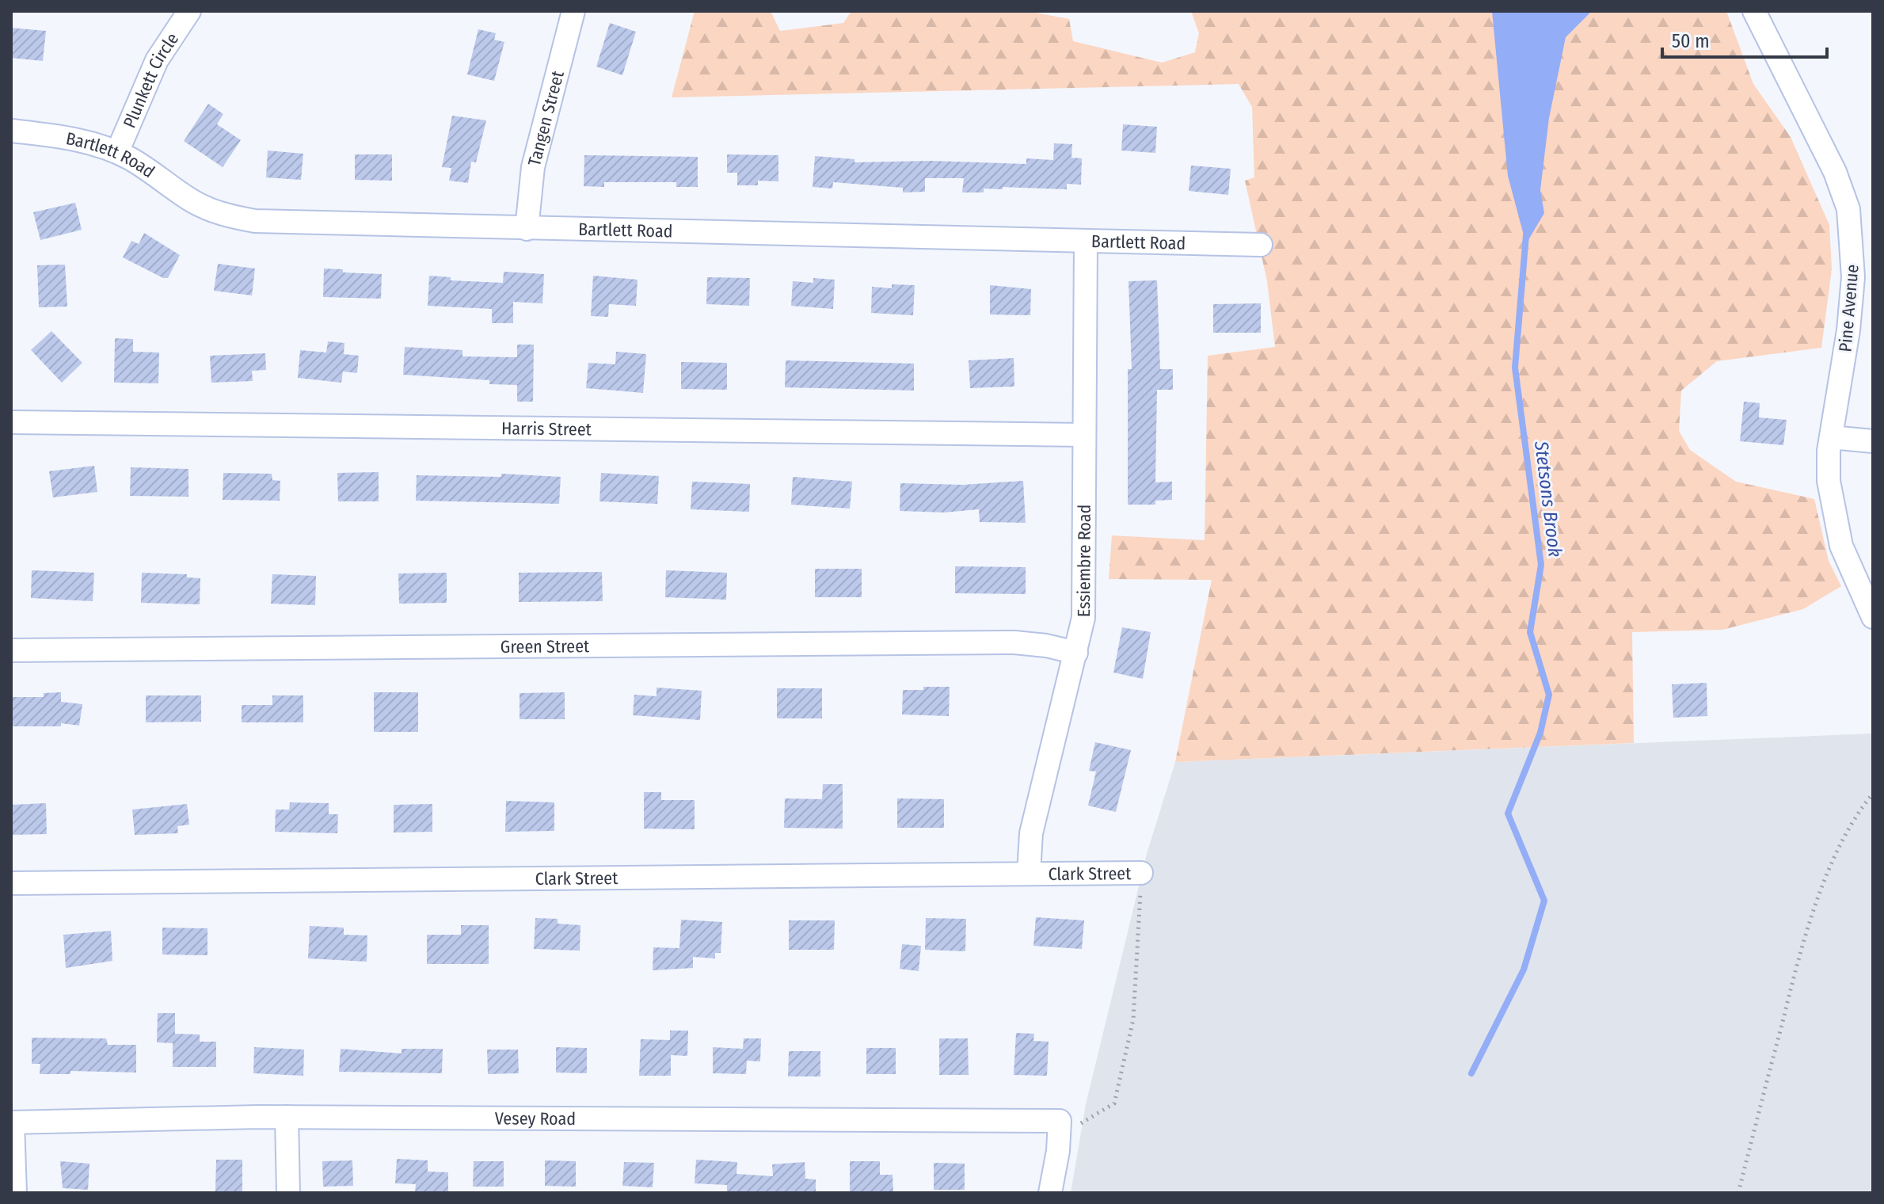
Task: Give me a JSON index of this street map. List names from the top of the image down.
{
  "streets": {
    "street": [
      "Plunkett Circle",
      "Tangen Street",
      "Bartlett Road",
      "Pine Avenue",
      "Harris Street",
      "Essiembre Road",
      "Green Street",
      "Clark Street",
      "Vesey Road"
    ]
  },
  "crossings": [
    ["Plunkett Circle", "Bartlett Road"],
    ["Tangen Street", "Bartlett Road"],
    ["Bartlett Road", "Essiembre Road"],
    ["Harris Street", "Essiembre Road"],
    ["Essiembre Road", "Green Street"],
    ["Essiembre Road", "Clark Street"]
  ],
  "water": ["Stetsons Brook"],
  "scale_bar": "50 m"
}
